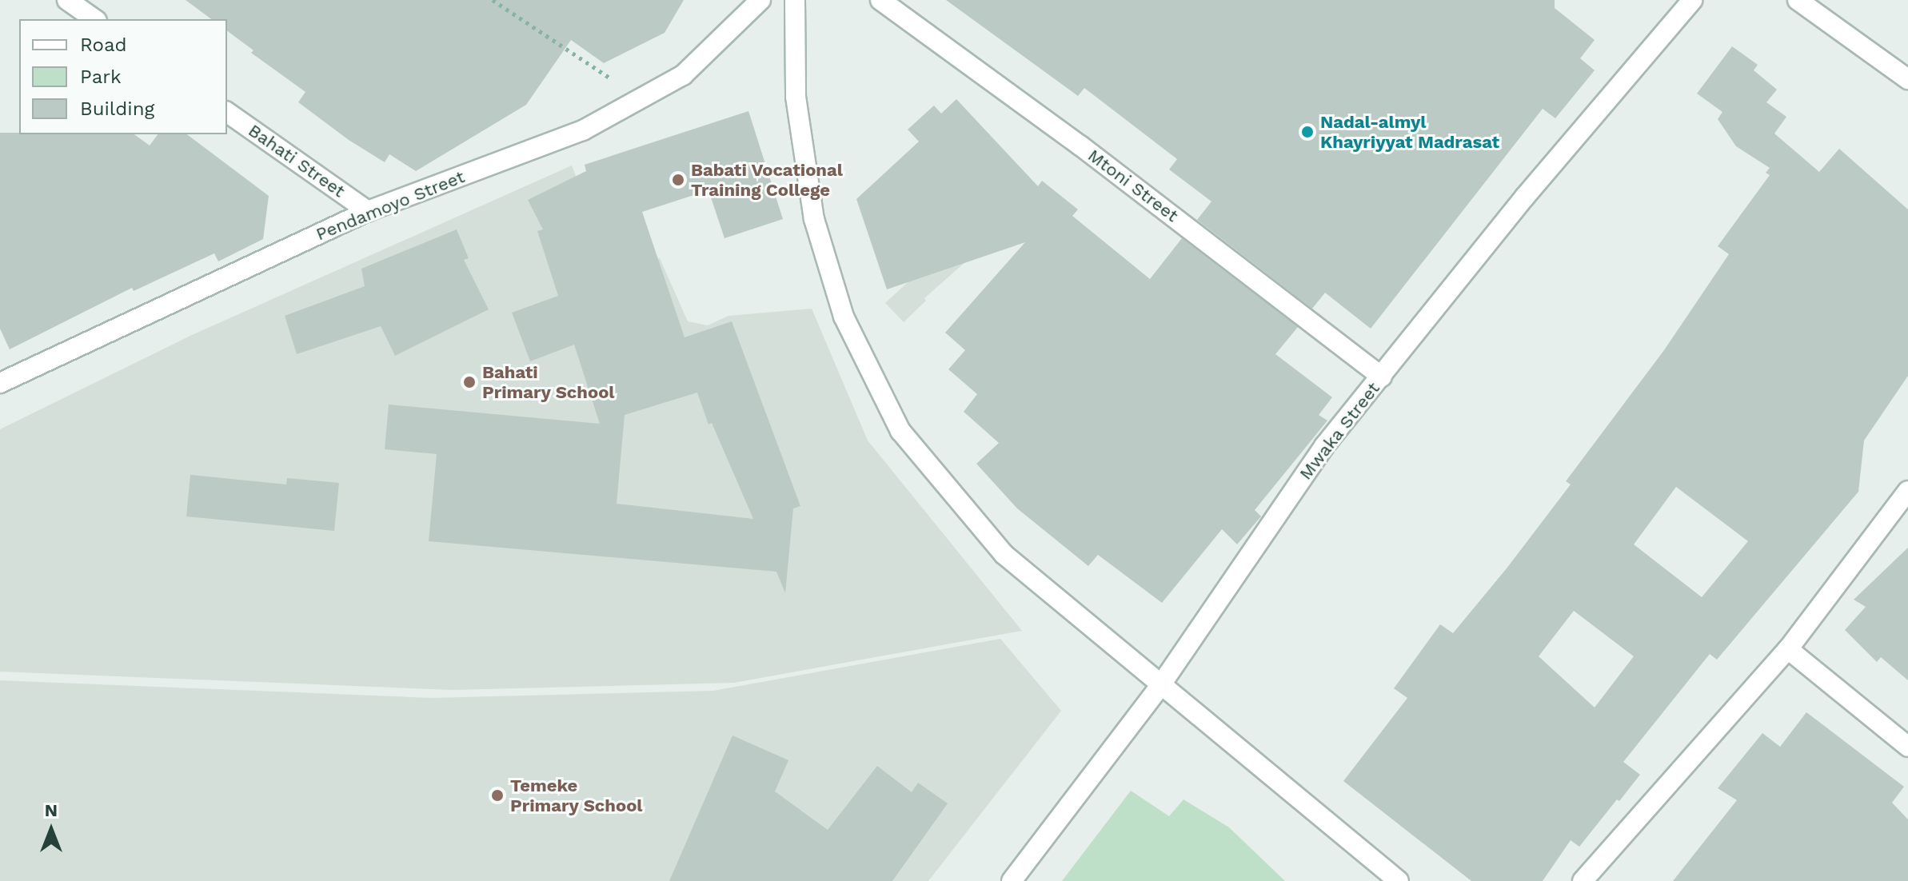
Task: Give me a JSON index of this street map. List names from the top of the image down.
{
  "streets": {
    "street": [
      "Bahati Street",
      "Mtoni Street",
      "Pendamoyo Street",
      "Mwaka Street"
    ]
  },
  "crossings": [
    ["Bahati Street", "Pendamoyo Street"],
    ["Mtoni Street", "Mwaka Street"]
  ],
  "places": [
    "Nadal-almyl Khayriyyat Madrasat",
    "Babati Vocational Training College",
    "Bahati Primary School",
    "Temeke Primary School"
  ],
  "legend": ["Road", "Park", "Building"],
  "north": "top"
}
